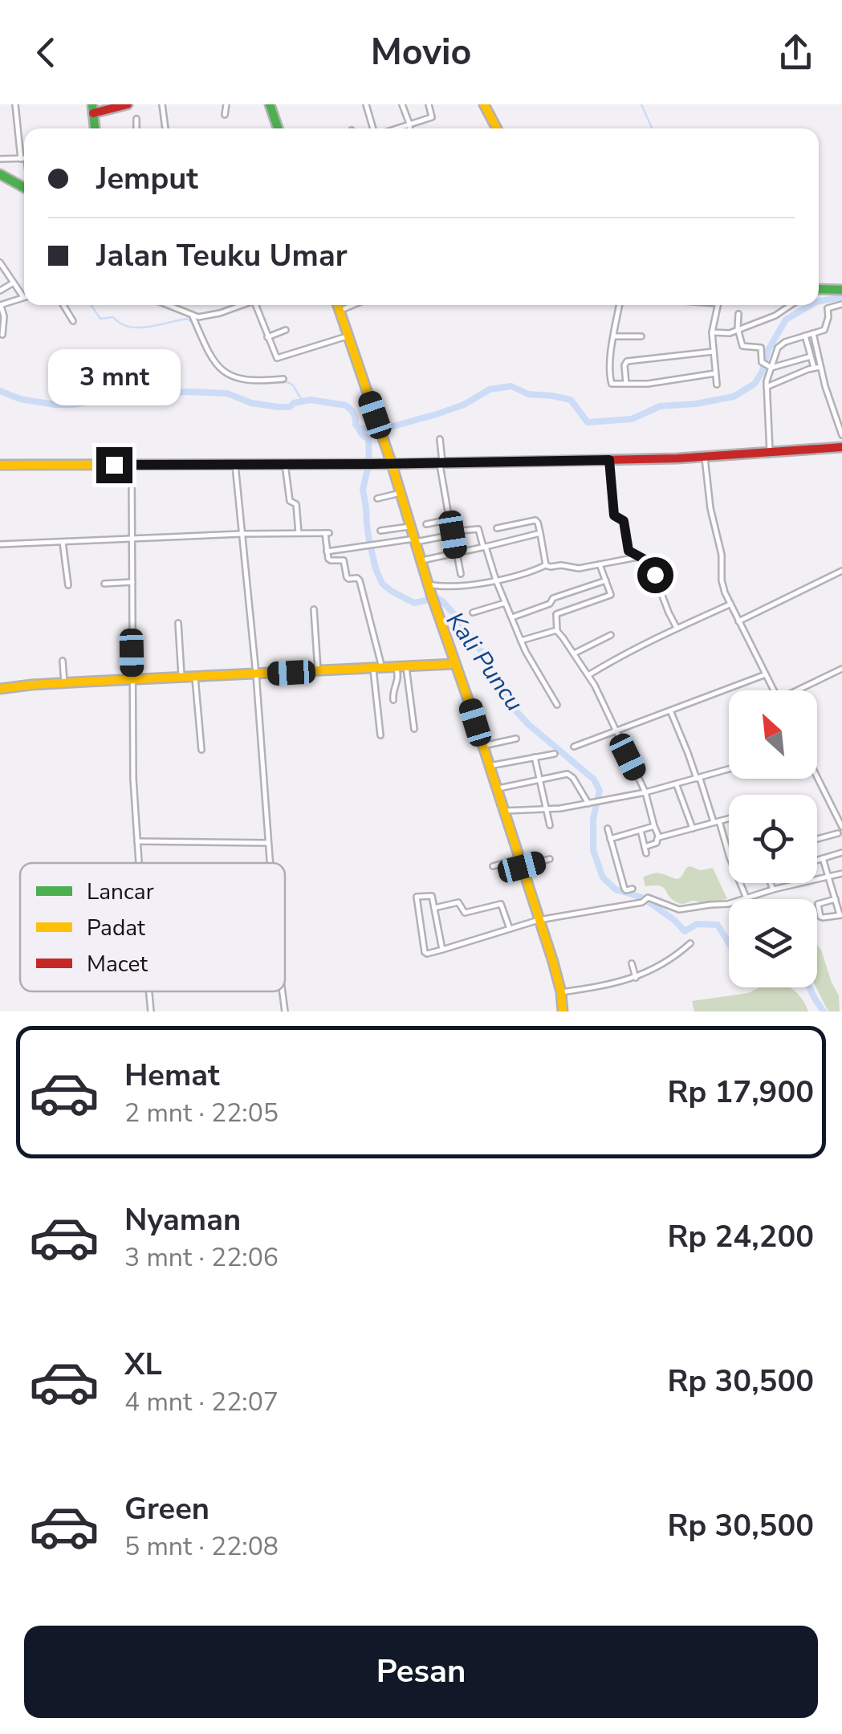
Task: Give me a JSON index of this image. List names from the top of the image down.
{
  "water": ["Kali Puncu"],
  "legend": ["Lancar", "Padat", "Macet"],
  "north": "top left",
  "page": {
    "header": "Movio",
    "banner": ["Jemput", "Jalan Teuku Umar"],
    "bubble": "3 mnt",
    "list": [
      {
        "name": "Hemat",
        "note": "2 mnt · 22:05",
        "value": "Rp 17,900"
      },
      {
        "name": "Nyaman",
        "note": "3 mnt · 22:06",
        "value": "Rp 24,200"
      },
      {
        "name": "XL",
        "note": "4 mnt · 22:07",
        "value": "Rp 30,500"
      },
      {
        "name": "Green",
        "note": "5 mnt · 22:08",
        "value": "Rp 30,500"
      }
    ],
    "buttons": "Pesan"
  }
}
